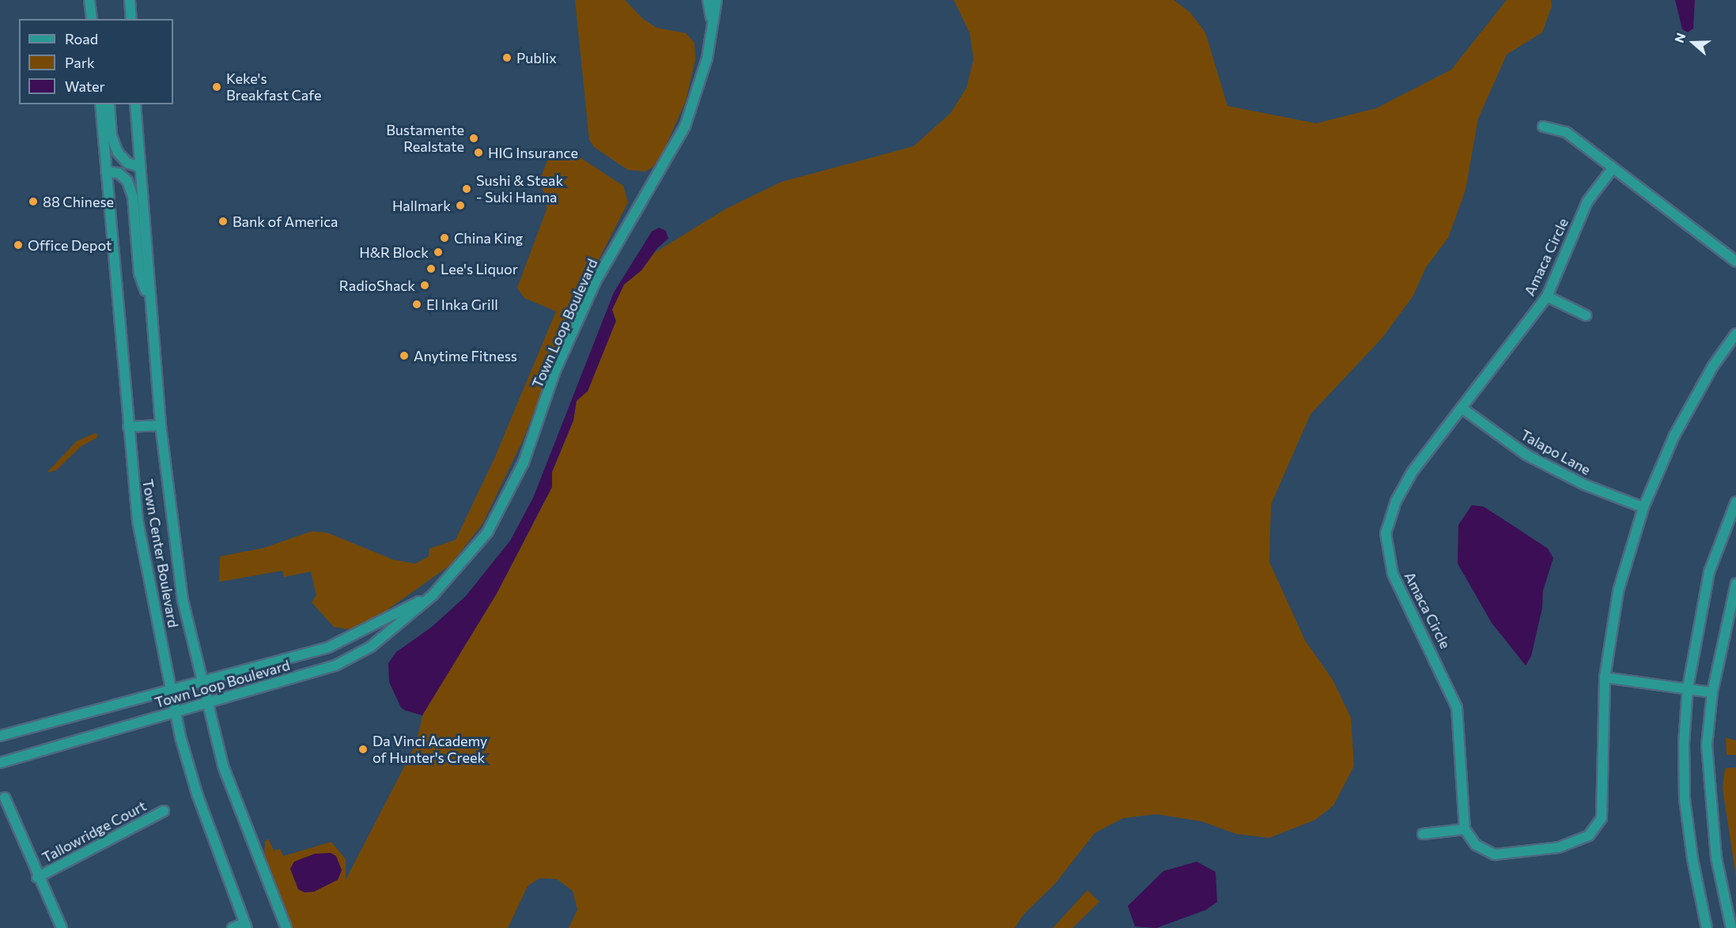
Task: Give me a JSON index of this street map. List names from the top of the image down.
{
  "streets": {
    "street": [
      "Amaca Circle",
      "Town Loop Boulevard",
      "Talapo Lane",
      "Town Center Boulevard",
      "Tallowridge Court"
    ]
  },
  "crossings": [
    ["Amaca Circle", "Talapo Lane"],
    ["Town Loop Boulevard", "Town Center Boulevard"]
  ],
  "places": [
    "Publix",
    "Keke's Breakfast Cafe",
    "Bustamente Realstate",
    "HIG Insurance",
    "Sushi & Steak - Suki Hanna",
    "88 Chinese",
    "Hallmark",
    "Bank of America",
    "China King",
    "Office Depot",
    "H&R Block",
    "Lee's Liquor",
    "RadioShack",
    "El Inka Grill",
    "Anytime Fitness",
    "Da Vinci Academy of Hunter's Creek"
  ],
  "legend": ["Road", "Park", "Water"],
  "north": "left"
}
